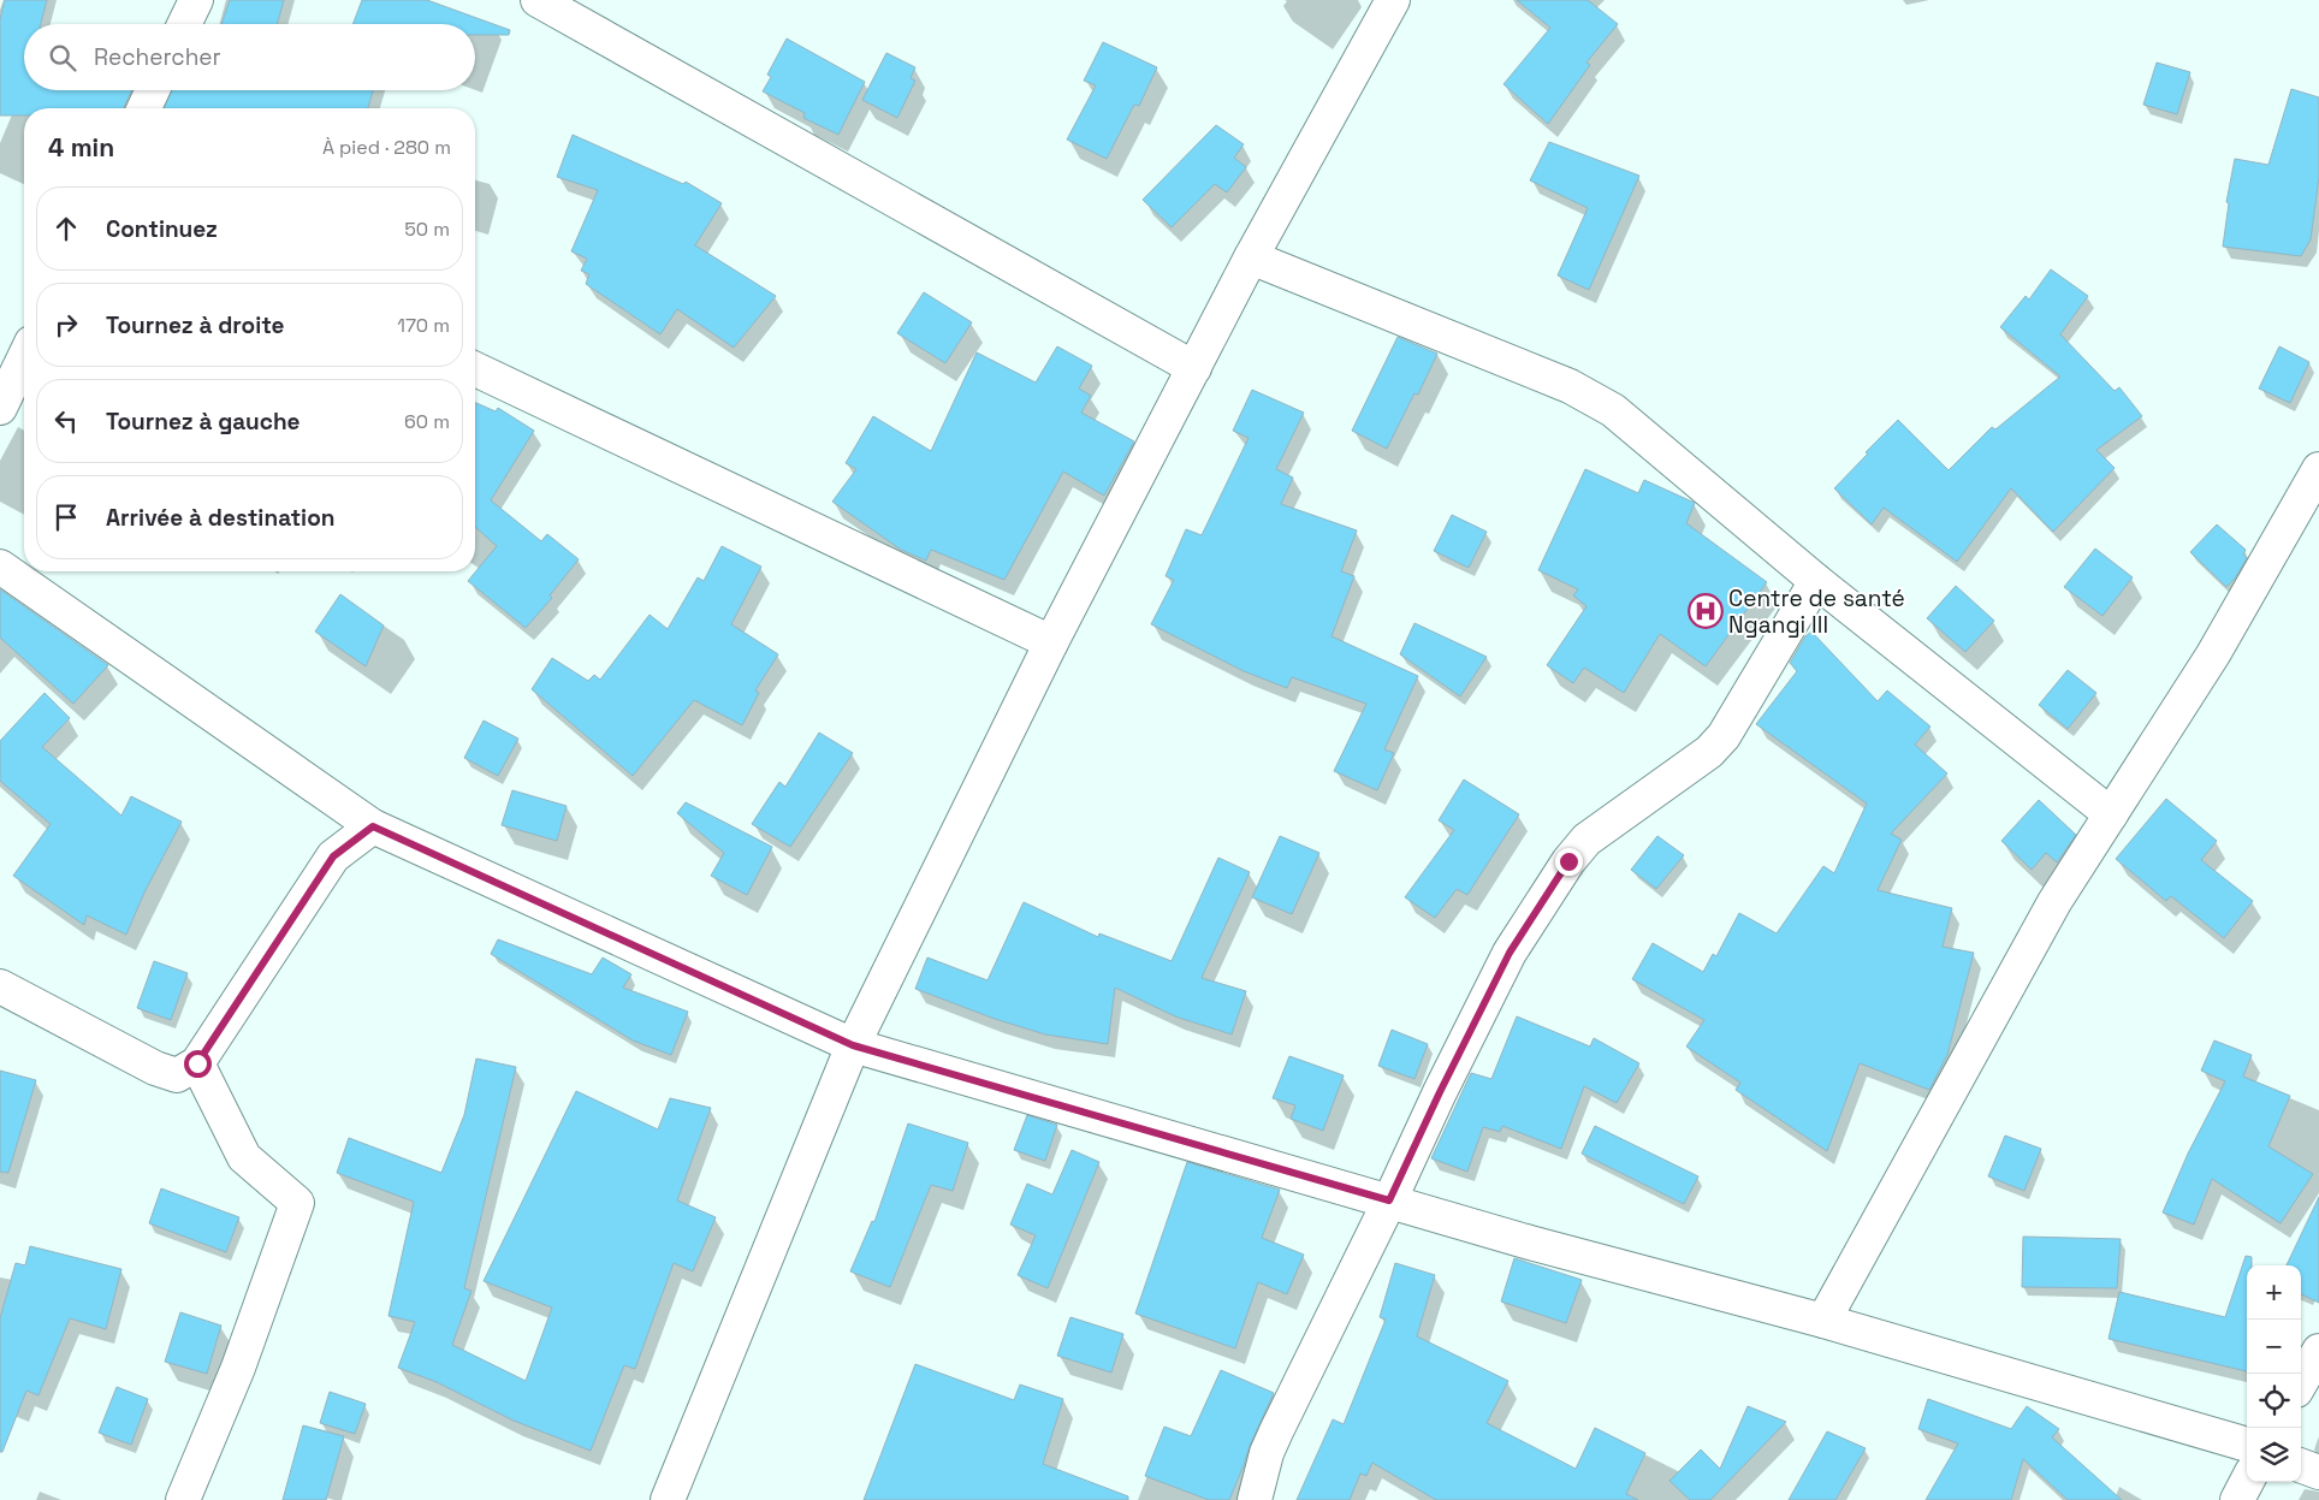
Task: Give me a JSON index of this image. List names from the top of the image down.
{
  "places": {
    "hospital": ["Centre de santé Ngangi III"]
  },
  "page": {
    "search": "Rechercher",
    "heading": ["4 min", "À pied · 280 m"],
    "list": [
      ["Continuez", "50 m"],
      ["Tournez à droite", "170 m"],
      ["Tournez à gauche", "60 m"],
      "Arrivée à destination"
    ],
    "map_buttons": ["+", "−"]
  }
}
